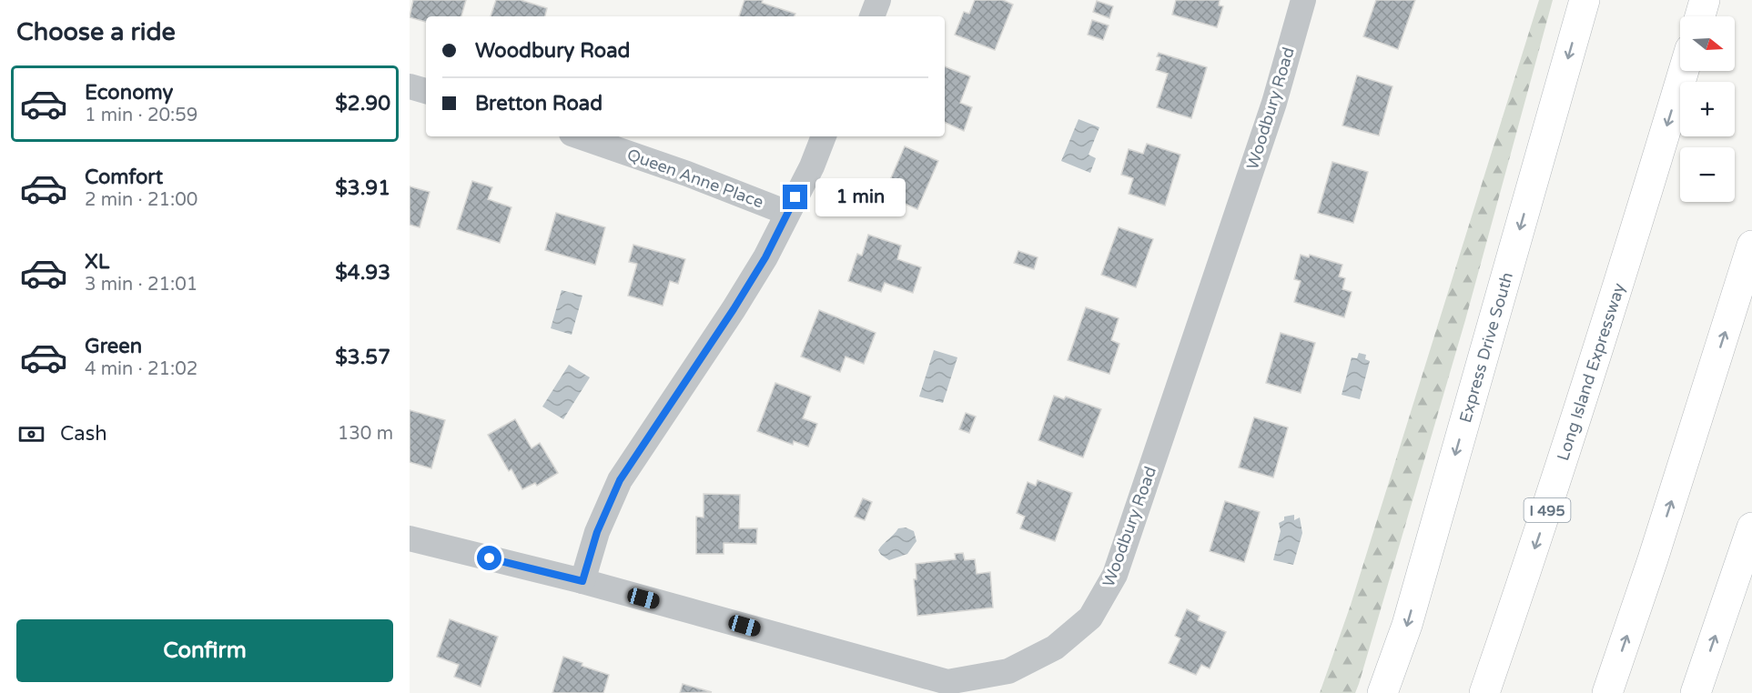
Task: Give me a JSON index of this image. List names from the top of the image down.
{
  "streets": {
    "main road": ["Express Drive South", "Long Island Expressway", "I 495"],
    "street": ["Woodbury Road", "Queen Anne Place"]
  },
  "north": "right",
  "page": {
    "heading": "Choose a ride",
    "map_buttons": ["+", "−"],
    "banner": ["Woodbury Road", "Bretton Road"],
    "list": [
      {
        "name": "Economy",
        "note": "1 min · 20:59",
        "value": "$2.90"
      },
      {
        "name": "Comfort",
        "note": "2 min · 21:00",
        "value": "$3.91"
      },
      {
        "name": "XL",
        "note": "3 min · 21:01",
        "value": "$4.93"
      },
      {
        "name": "Green",
        "note": "4 min · 21:02",
        "value": "$3.57"
      }
    ],
    "bubble": "1 min",
    "pay": ["Cash", "130 m"],
    "buttons": "Confirm"
  }
}
